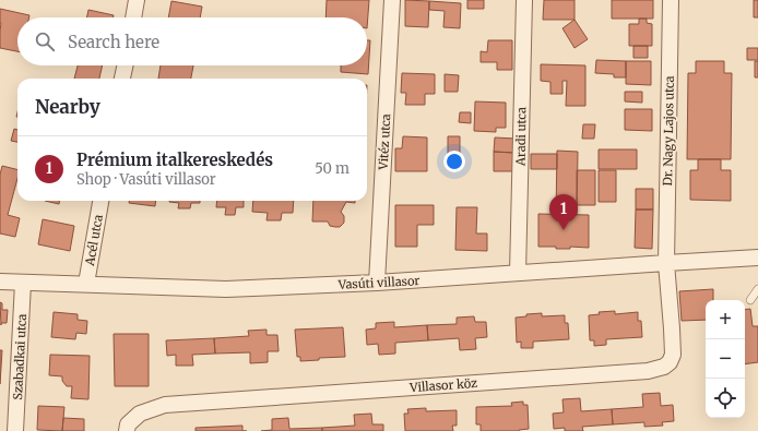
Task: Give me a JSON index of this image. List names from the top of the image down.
{
  "streets": {
    "street": [
      "Dr. Nagy Lajos utca",
      "Aradi utca",
      "Vitéz utca",
      "Acél utca",
      "Vasúti villasor",
      "Szabadkai utca",
      "Villasor köz"
    ]
  },
  "crossings": [
    ["Dr. Nagy Lajos utca", "Vasúti villasor"],
    ["Dr. Nagy Lajos utca", "Villasor köz"],
    ["Aradi utca", "Vasúti villasor"],
    ["Vitéz utca", "Vasúti villasor"],
    ["Acél utca", "Vasúti villasor"],
    ["Vasúti villasor", "Szabadkai utca"],
    ["Vasúti villasor", "Villasor köz"]
  ],
  "page": {
    "search": "Search here",
    "heading": "Nearby",
    "list": [
      {
        "mark": "1",
        "name": "Prémium italkereskedés",
        "note": "Shop · Vasúti villasor",
        "value": "50 m"
      }
    ],
    "pins": "1",
    "map_buttons": ["+", "−"]
  }
}
